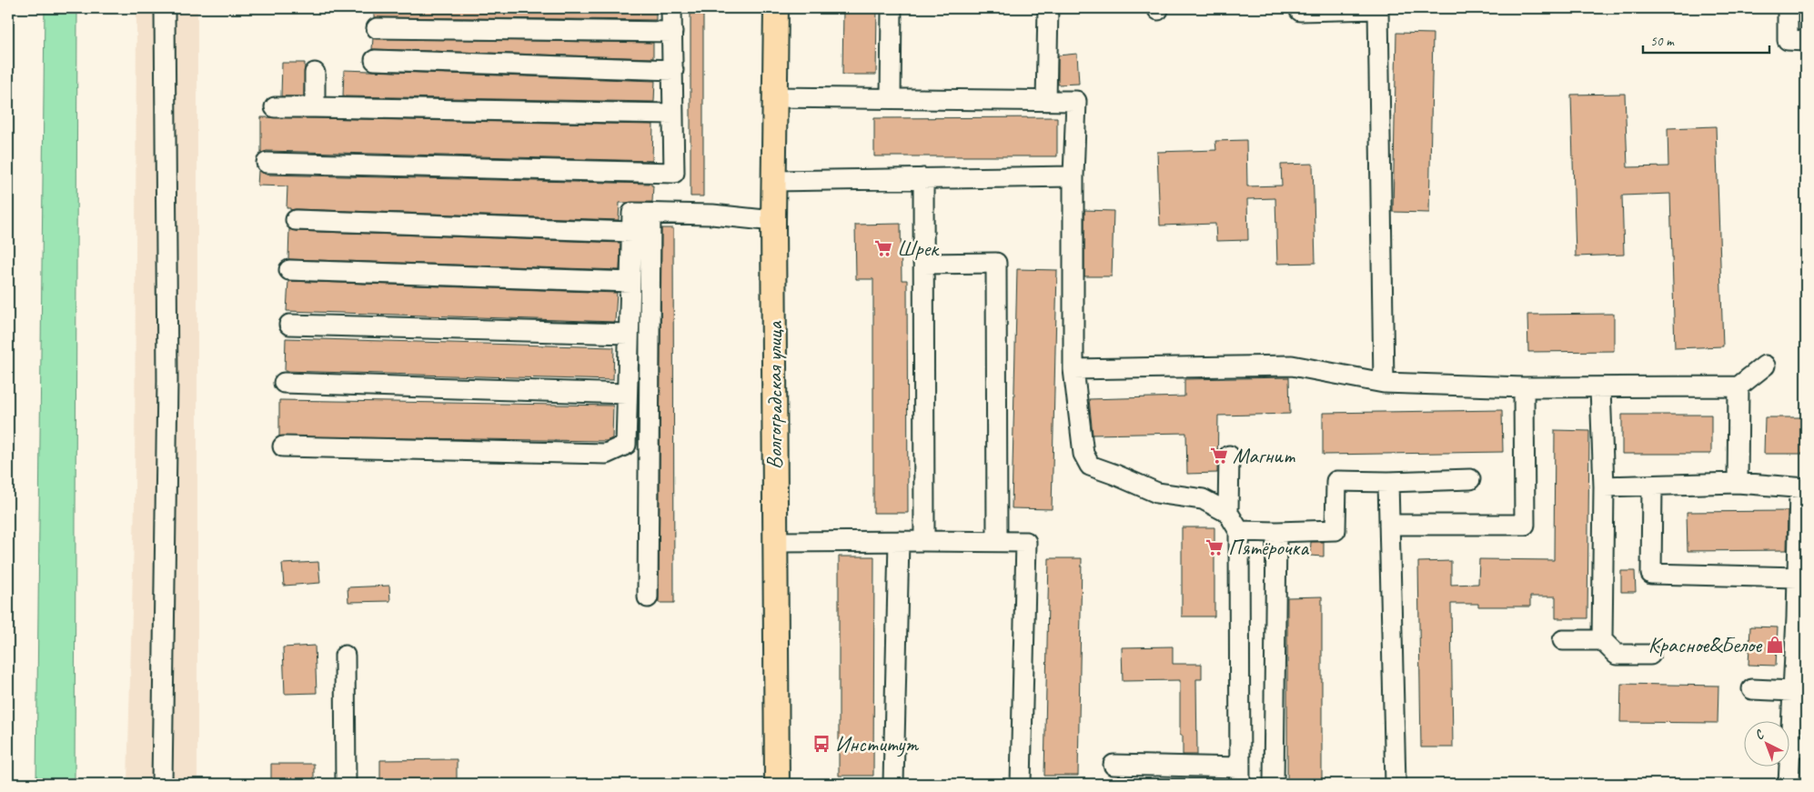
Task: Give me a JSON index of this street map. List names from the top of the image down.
{
  "streets": {
    "main road": ["Волгоградская улица"]
  },
  "places": {
    "supermarket": ["Шрек", "Магнит", "Пятёрочка"],
    "shop": ["Красное&Белое"],
    "bus stop": ["Институт"]
  },
  "scale_bar": "50 m",
  "north": "top left"
}
